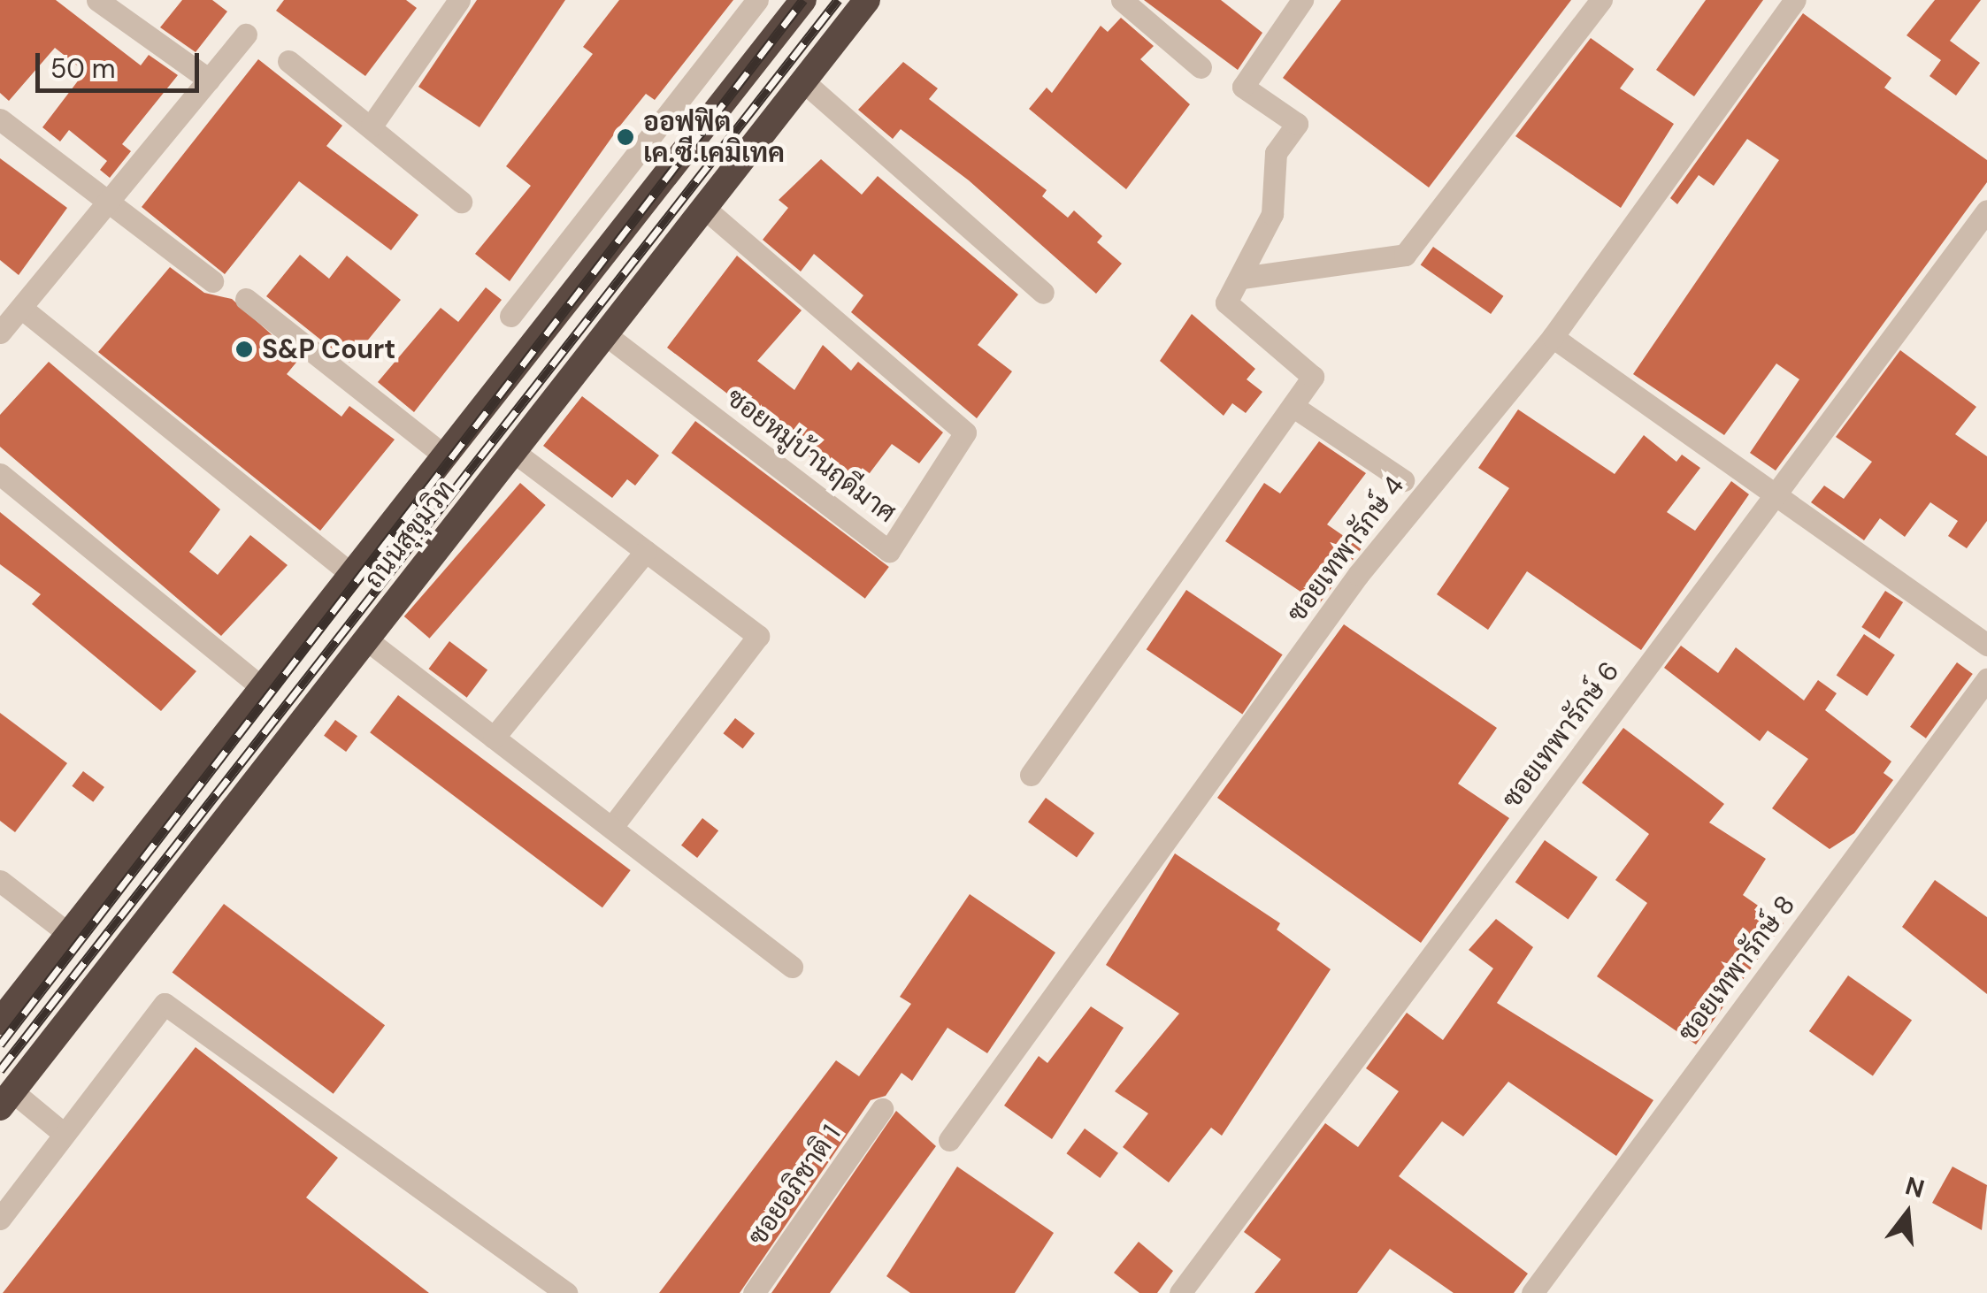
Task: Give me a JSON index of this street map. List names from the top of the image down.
{
  "streets": {
    "highway": ["ถนนสุขุมวิท"],
    "street": [
      "ซอยหมู่บ้านฤดีมาศ",
      "ซอยเทพารักษ์ 4",
      "ซอยเทพารักษ์ 6",
      "ซอยเทพารักษ์ 8",
      "ซอยอภิชาติ 1"
    ]
  },
  "crossings": [
    ["ซอยหมู่บ้านฤดีมาศ", "ถนนสุขุมวิท"]
  ],
  "places": ["ออฟฟิต เค.ซี.เคมิเทค", "S&P Court"],
  "scale_bar": "50 m",
  "north": "top"
}
